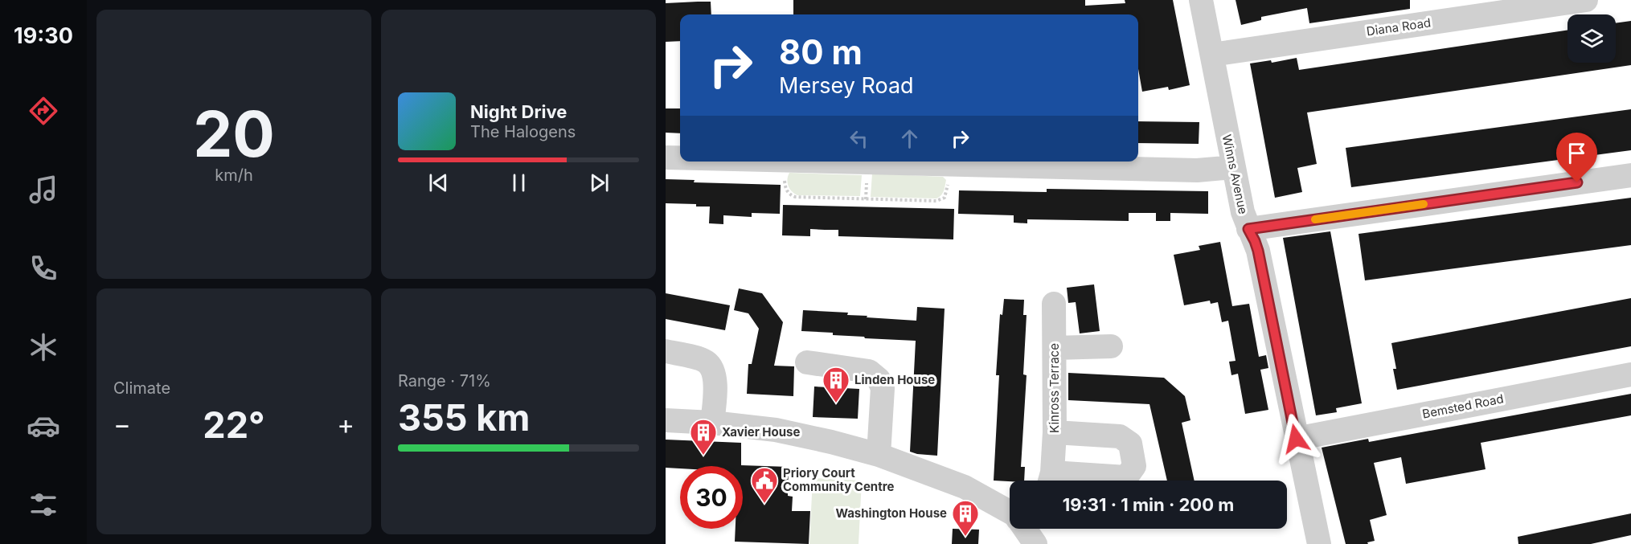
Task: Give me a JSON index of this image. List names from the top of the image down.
{
  "streets": {
    "street": [
      "Diana Road",
      "Winns Avenue",
      "Kinross Terrace",
      "Bemsted Road"
    ]
  },
  "crossings": [
    ["Diana Road", "Winns Avenue"],
    ["Winns Avenue", "Bemsted Road"]
  ],
  "places": {
    "building": ["Linden House", "Xavier House", "Washington House"],
    "public building": ["Priory Court Community Centre"]
  },
  "page": {
    "tabs": "19:30",
    "tile": [
      ["20", "km/h"],
      "Climate",
      ["Range · 71%", "355 km"]
    ],
    "turn": ["80 m", "Mersey Road"],
    "song": ["Night Drive", "The Halogens"],
    "heat": ["−", "22°", "+"],
    "limit": "30",
    "trip": "19:31 · 1 min · 200 m"
  }
}
